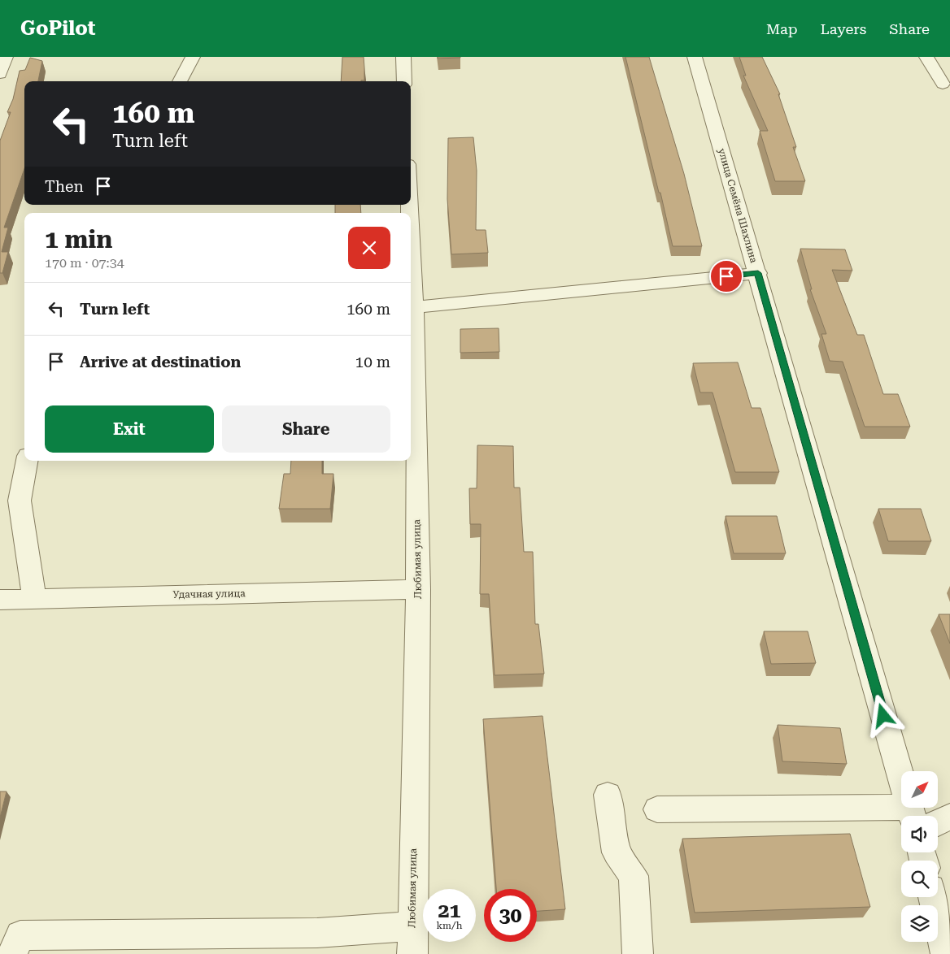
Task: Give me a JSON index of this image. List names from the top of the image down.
{
  "streets": {
    "street": ["улица Семёна Шахлина", "Любимая улица", "Удачная улица"]
  },
  "crossings": [
    ["Любимая улица", "Удачная улица"]
  ],
  "north": "top right",
  "page": {
    "header": "GoPilot",
    "nav": ["Map", "Layers", "Share"],
    "turn": ["160 m", "Turn left"],
    "then": "Then",
    "heading": ["1 min", "170 m · 07:34"],
    "list": [
      {
        "name": "Turn left",
        "value": "160 m"
      },
      {
        "name": "Arrive at destination",
        "value": "10 m"
      }
    ],
    "buttons": ["Exit", "Share"],
    "speed": "21 km/h",
    "limit": "30"
  }
}
